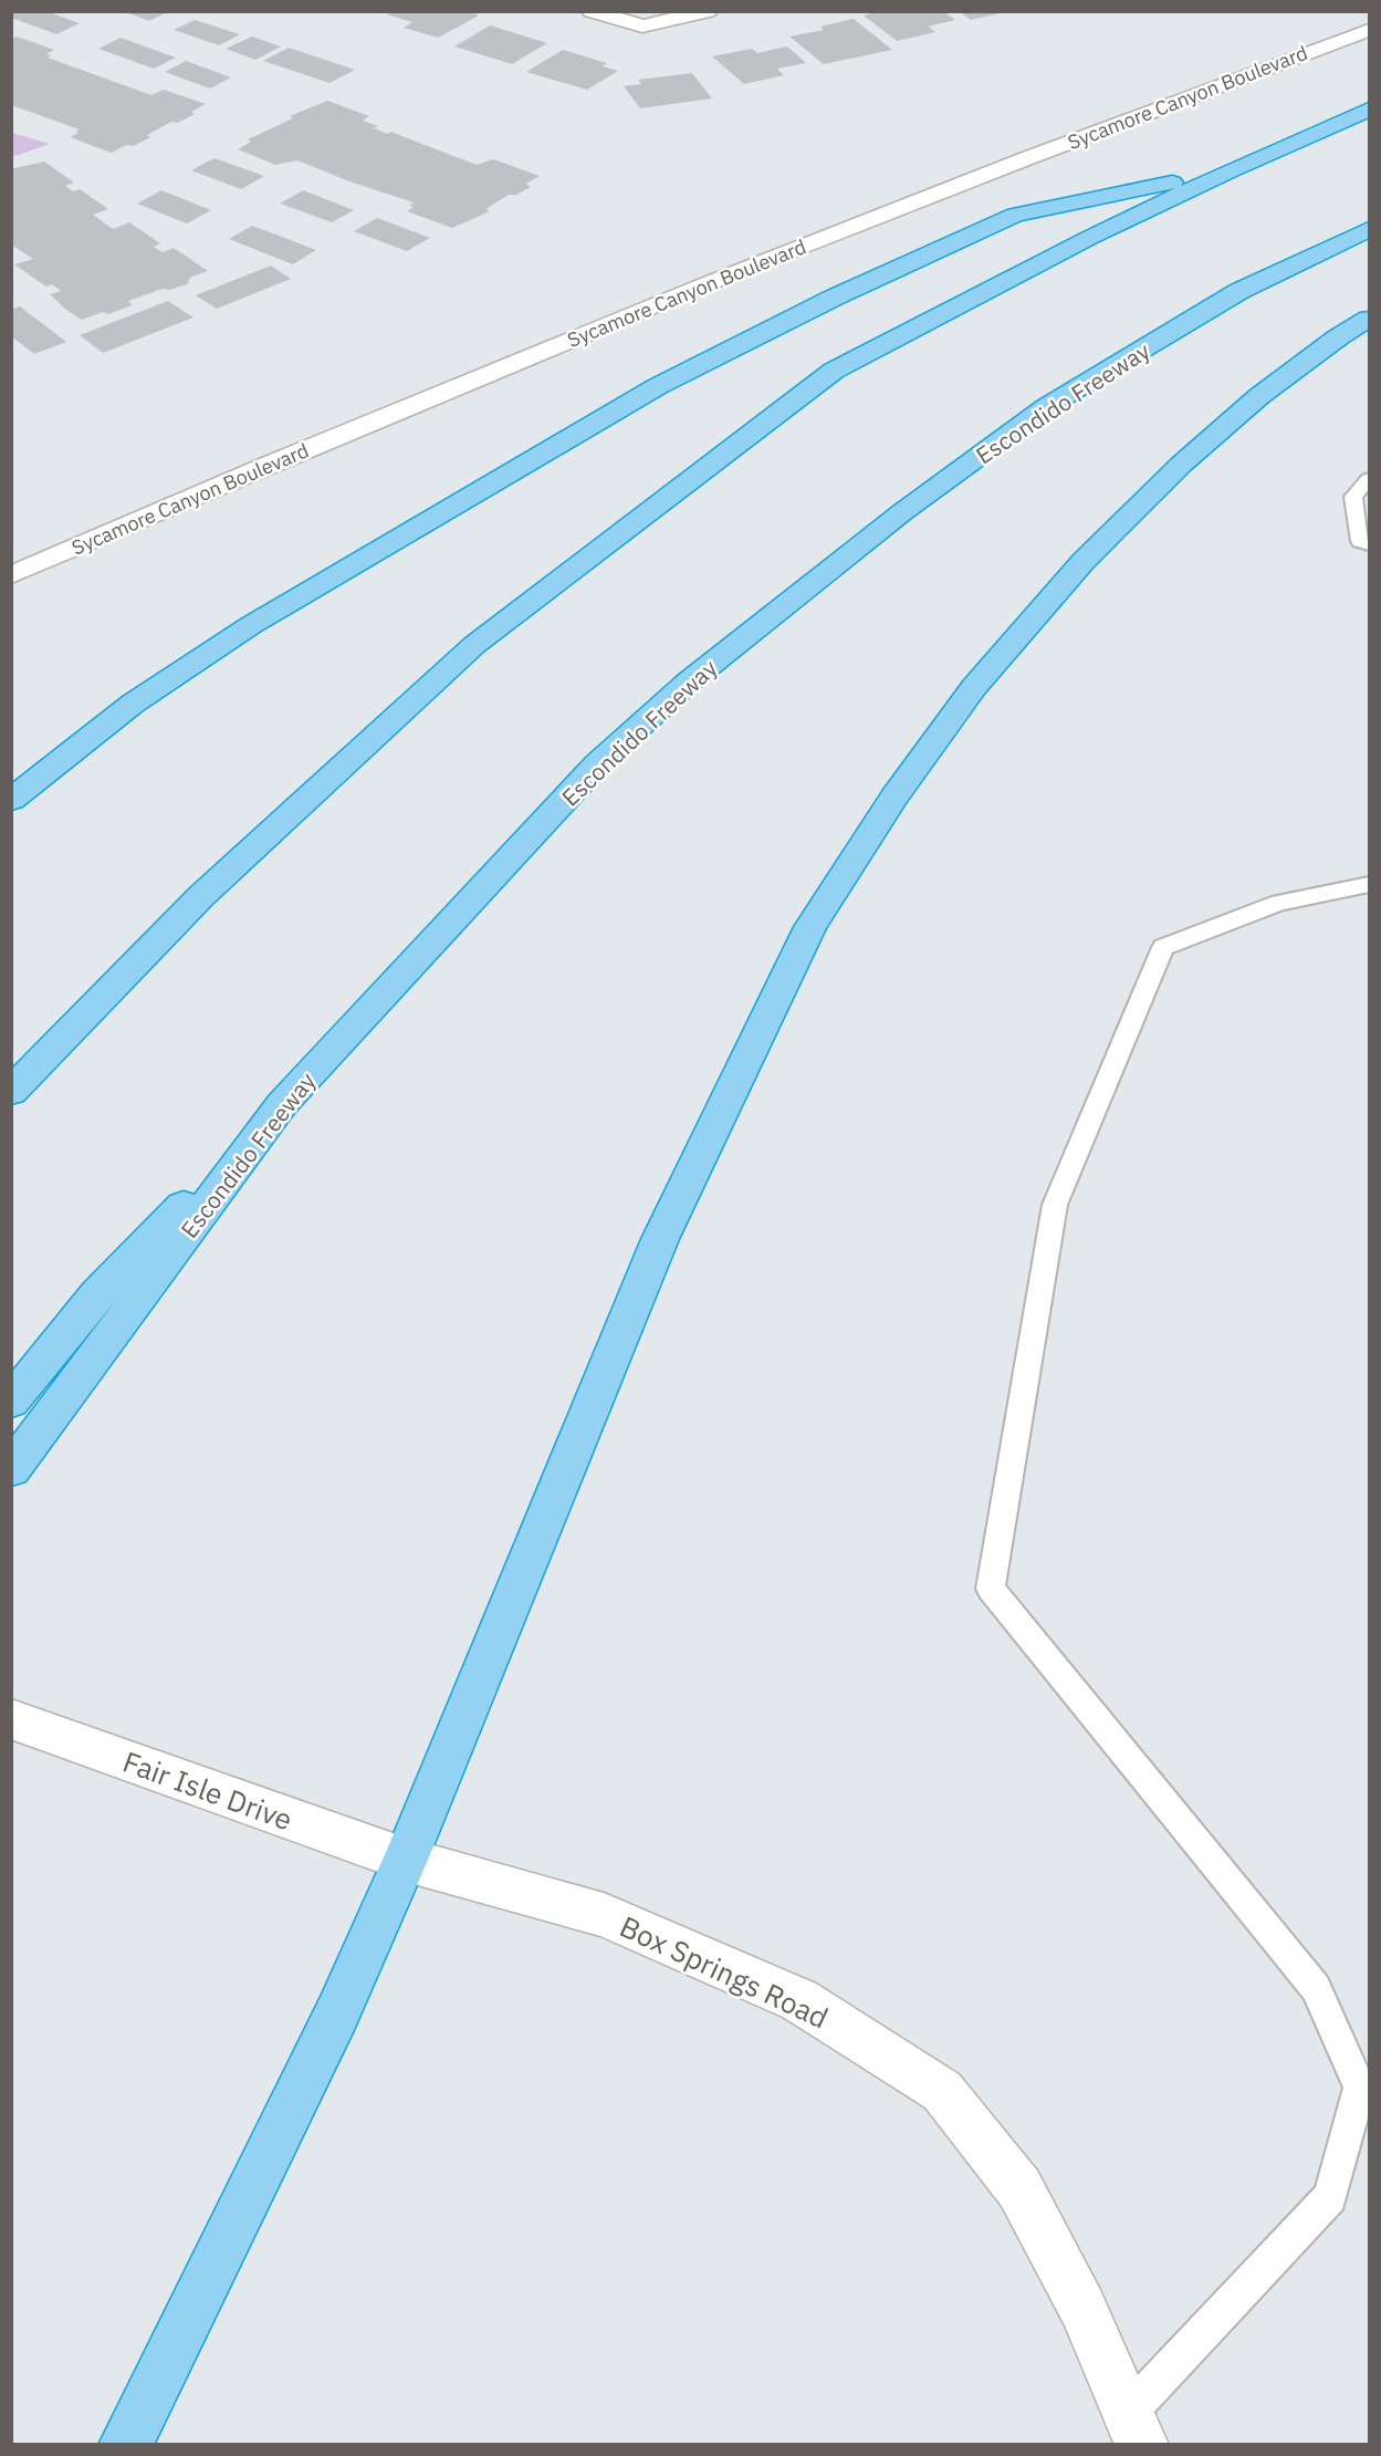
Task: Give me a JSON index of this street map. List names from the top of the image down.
{
  "streets": {
    "highway": ["Escondido Freeway"],
    "street": ["Sycamore Canyon Boulevard", "Fair Isle Drive", "Box Springs Road"]
  },
  "crossings": [
    ["Fair Isle Drive", "Box Springs Road"]
  ]
}
